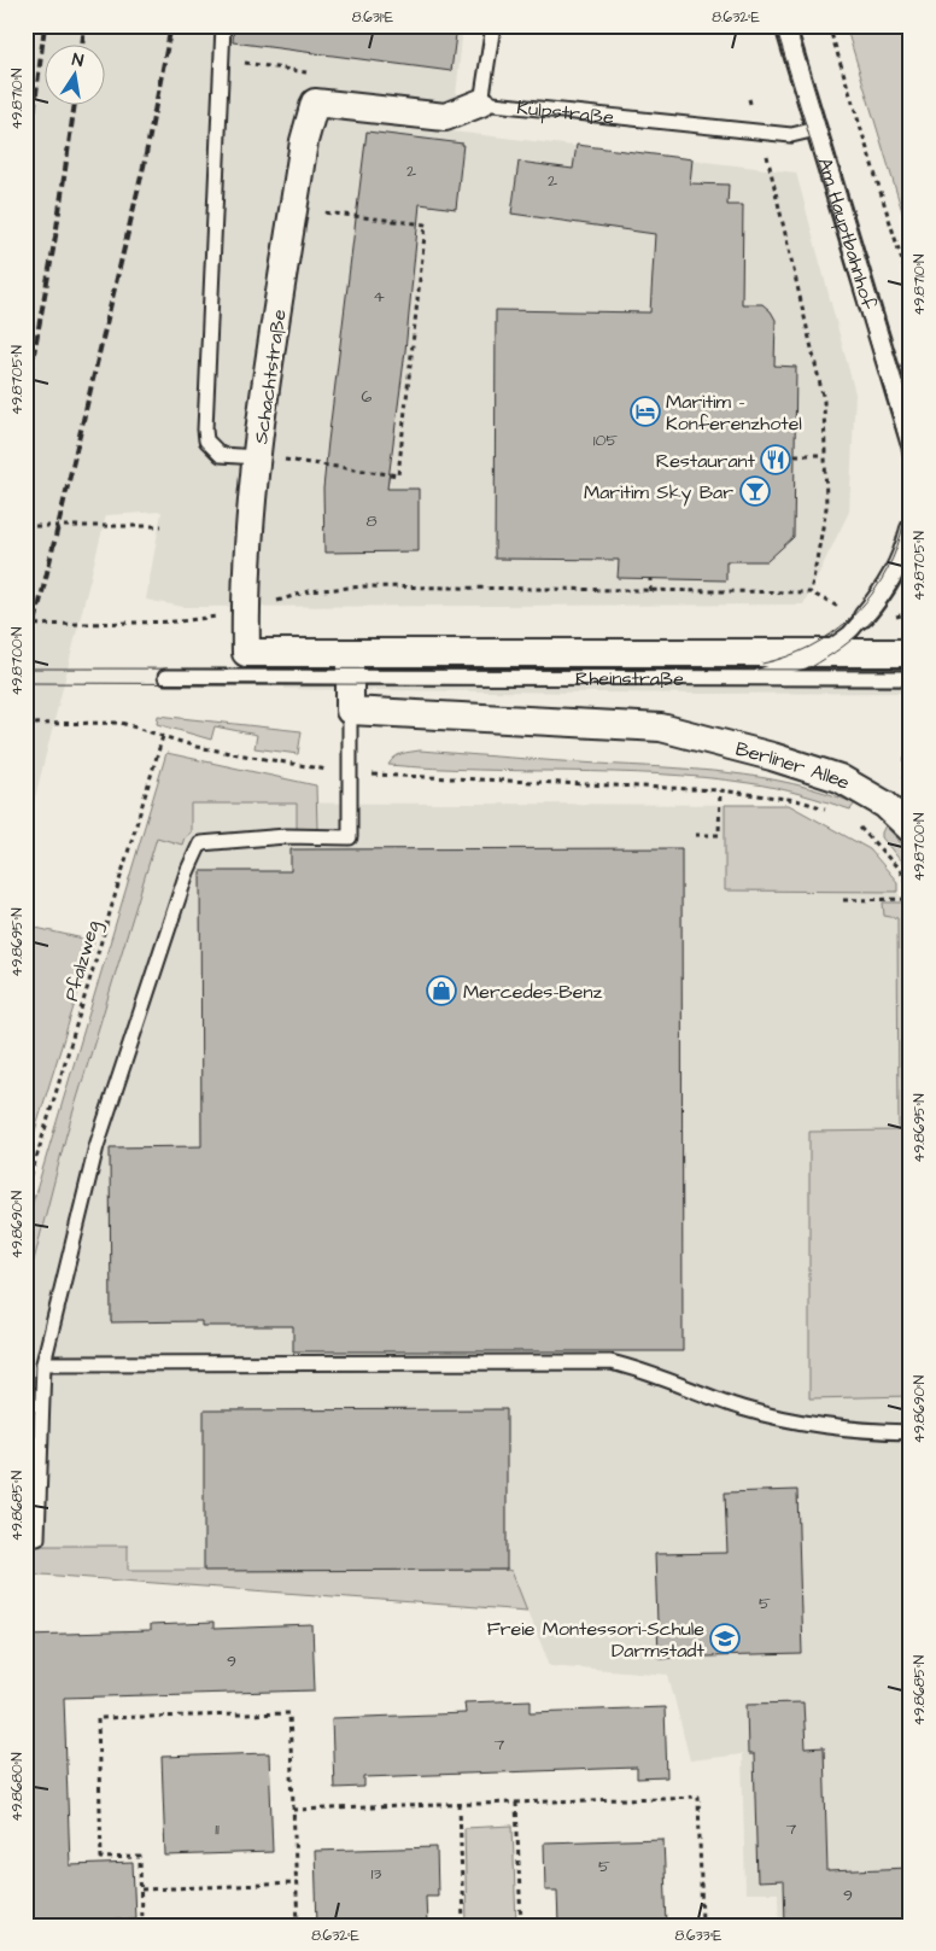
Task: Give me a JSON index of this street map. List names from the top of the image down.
{
  "streets": {
    "street": [
      "Külpstraße",
      "Am Hauptbahnhof",
      "Schachtstraße",
      "Rheinstraße",
      "Berliner Allee"
    ],
    "path": ["Pfalzweg"]
  },
  "crossings": [
    ["Külpstraße", "Am Hauptbahnhof"],
    ["Külpstraße", "Schachtstraße"],
    ["Schachtstraße", "Rheinstraße"]
  ],
  "places": {
    "hotel": ["Maritim - Konferenzhotel"],
    "restaurant": ["Restaurant"],
    "bar": ["Maritim Sky Bar"],
    "shop": ["Mercedes-Benz"],
    "school or university": ["Freie Montessori-Schule Darmstadt"]
  },
  "house_numbers": [
    "2",
    "2",
    "4",
    "6",
    "105",
    "8",
    "5",
    "9",
    "7",
    "11",
    "7",
    "5",
    "13",
    "9"
  ],
  "north": "top",
  "coordinates": [
    "8.631°E",
    "8.632°E",
    "49.8710°N",
    "49.8705°N",
    "49.8700°N",
    "49.8695°N",
    "49.8690°N",
    "49.8685°N",
    "49.8680°N",
    "8.633°E"
  ]
}
